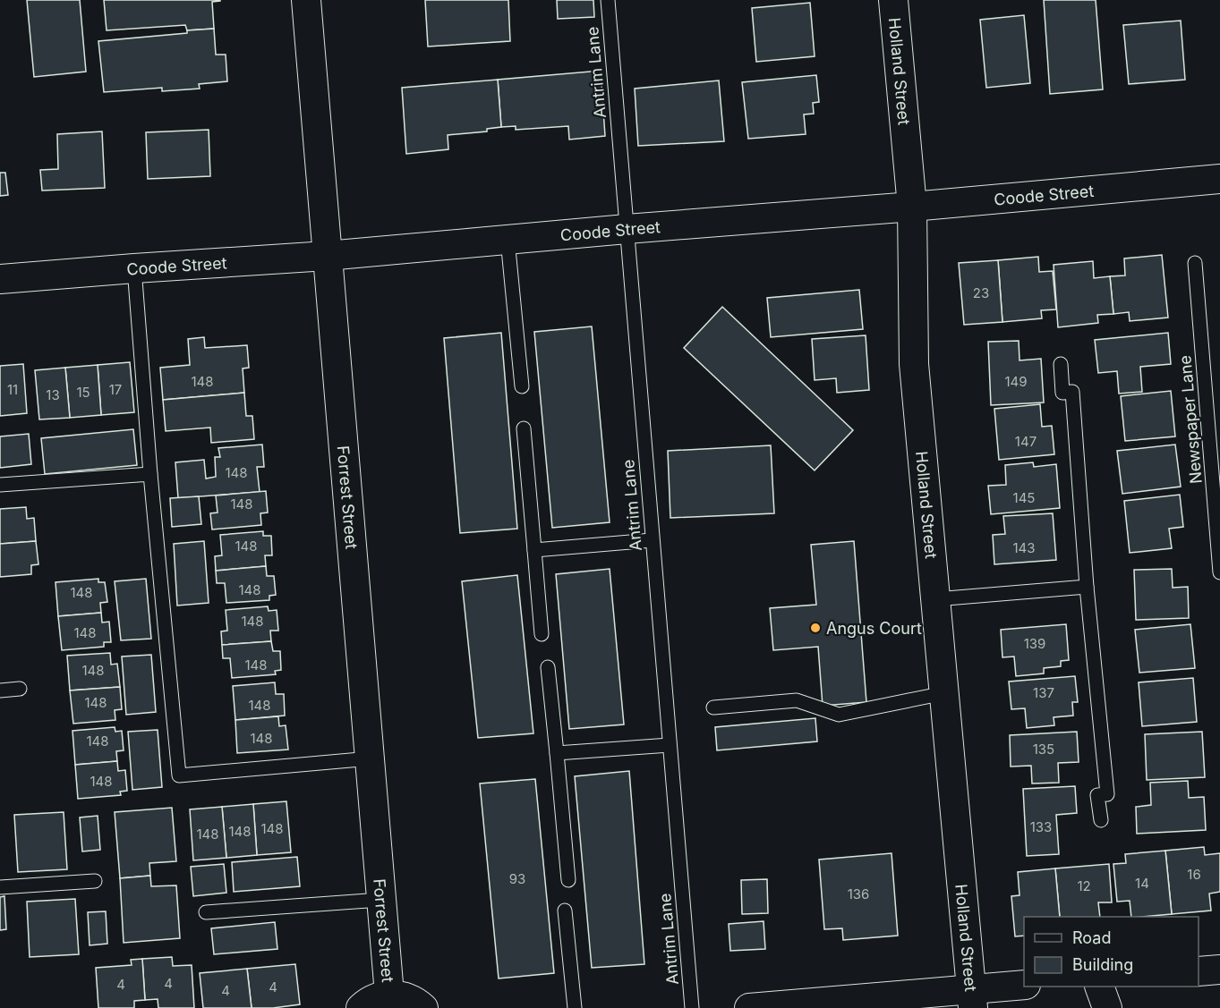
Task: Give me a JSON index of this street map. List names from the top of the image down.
{
  "streets": {
    "street": ["Holland Street", "Coode Street", "Forrest Street"],
    "lane": ["Antrim Lane", "Newspaper Lane"]
  },
  "crossings": [
    ["Holland Street", "Coode Street"],
    ["Antrim Lane", "Coode Street"],
    ["Coode Street", "Forrest Street"]
  ],
  "places": ["Angus Court"],
  "house_numbers": [
    "23",
    "148",
    "149",
    "11",
    "17",
    "15",
    "13",
    "147",
    "148",
    "145",
    "148",
    "148",
    "143",
    "148",
    "148",
    "148",
    "148",
    "139",
    "148",
    "148",
    "137",
    "148",
    "148",
    "148",
    "148",
    "135",
    "148",
    "133",
    "148",
    "148",
    "148",
    "16",
    "93",
    "14",
    "12",
    "136",
    "4",
    "4",
    "4",
    "4"
  ],
  "legend": ["Road", "Building"]
}
